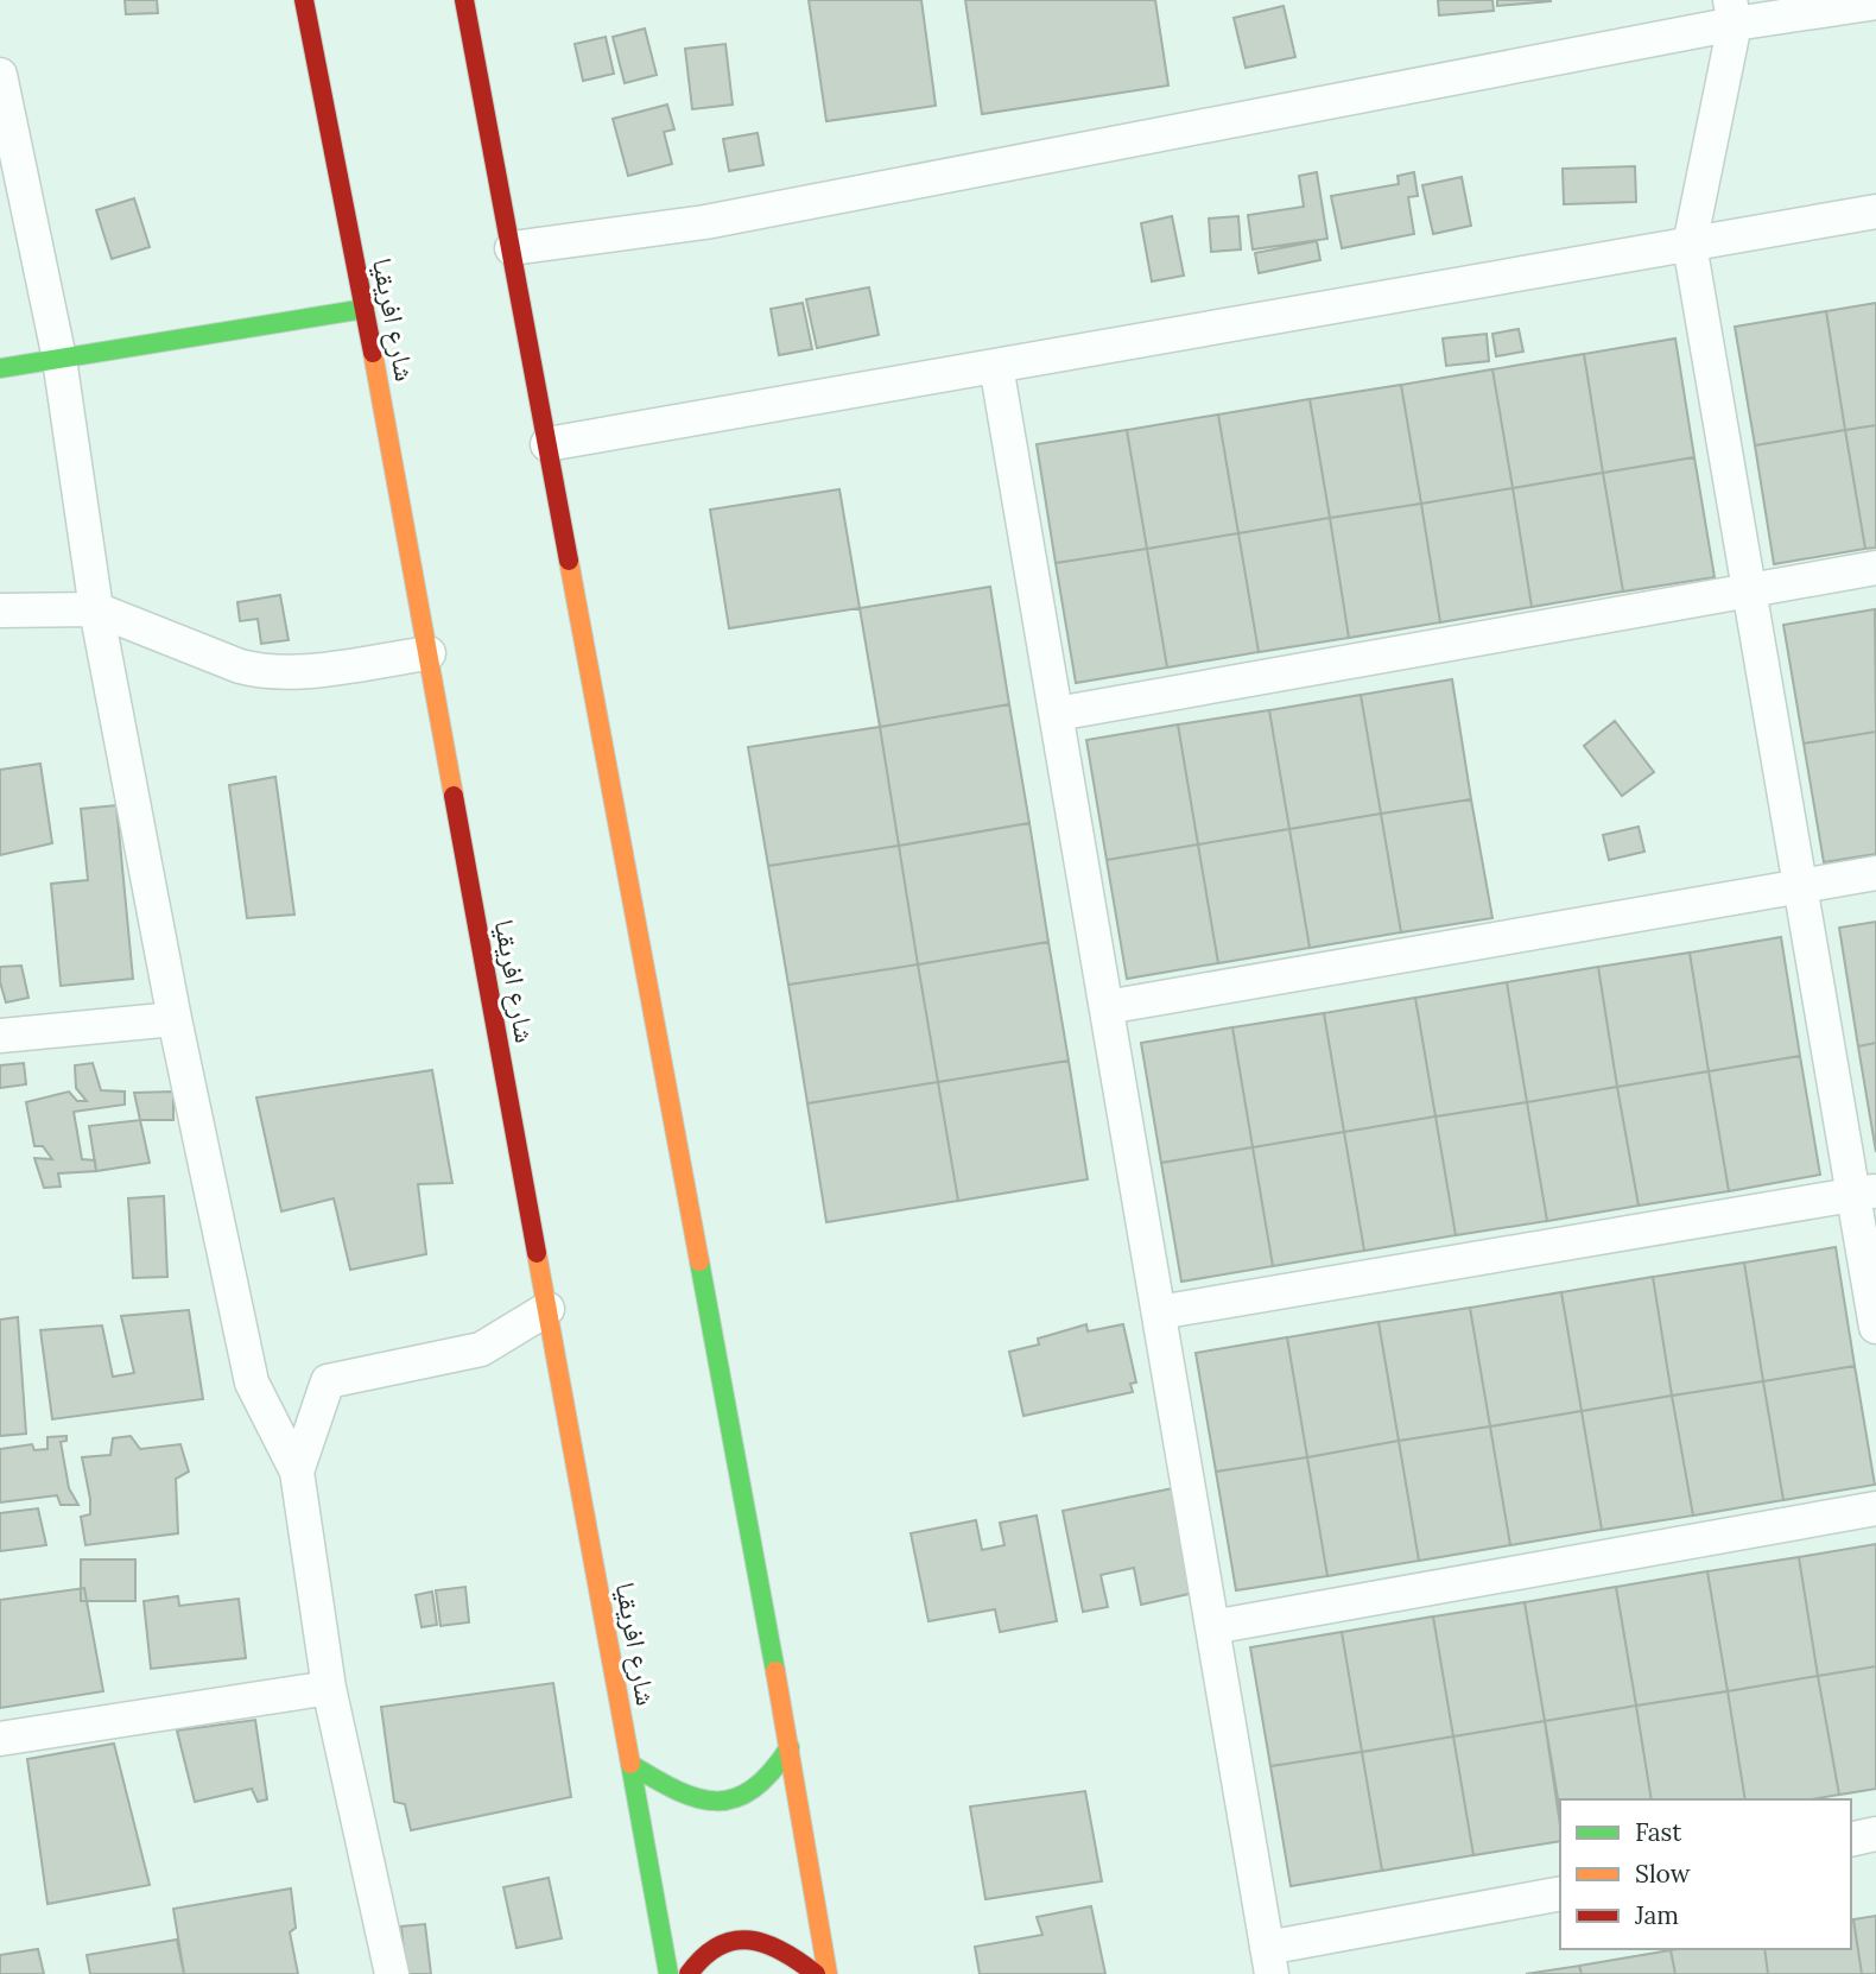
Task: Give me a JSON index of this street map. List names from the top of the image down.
{
  "streets": {
    "street": ["شارع افريقيا"]
  },
  "legend": ["Fast", "Slow", "Jam"]
}
